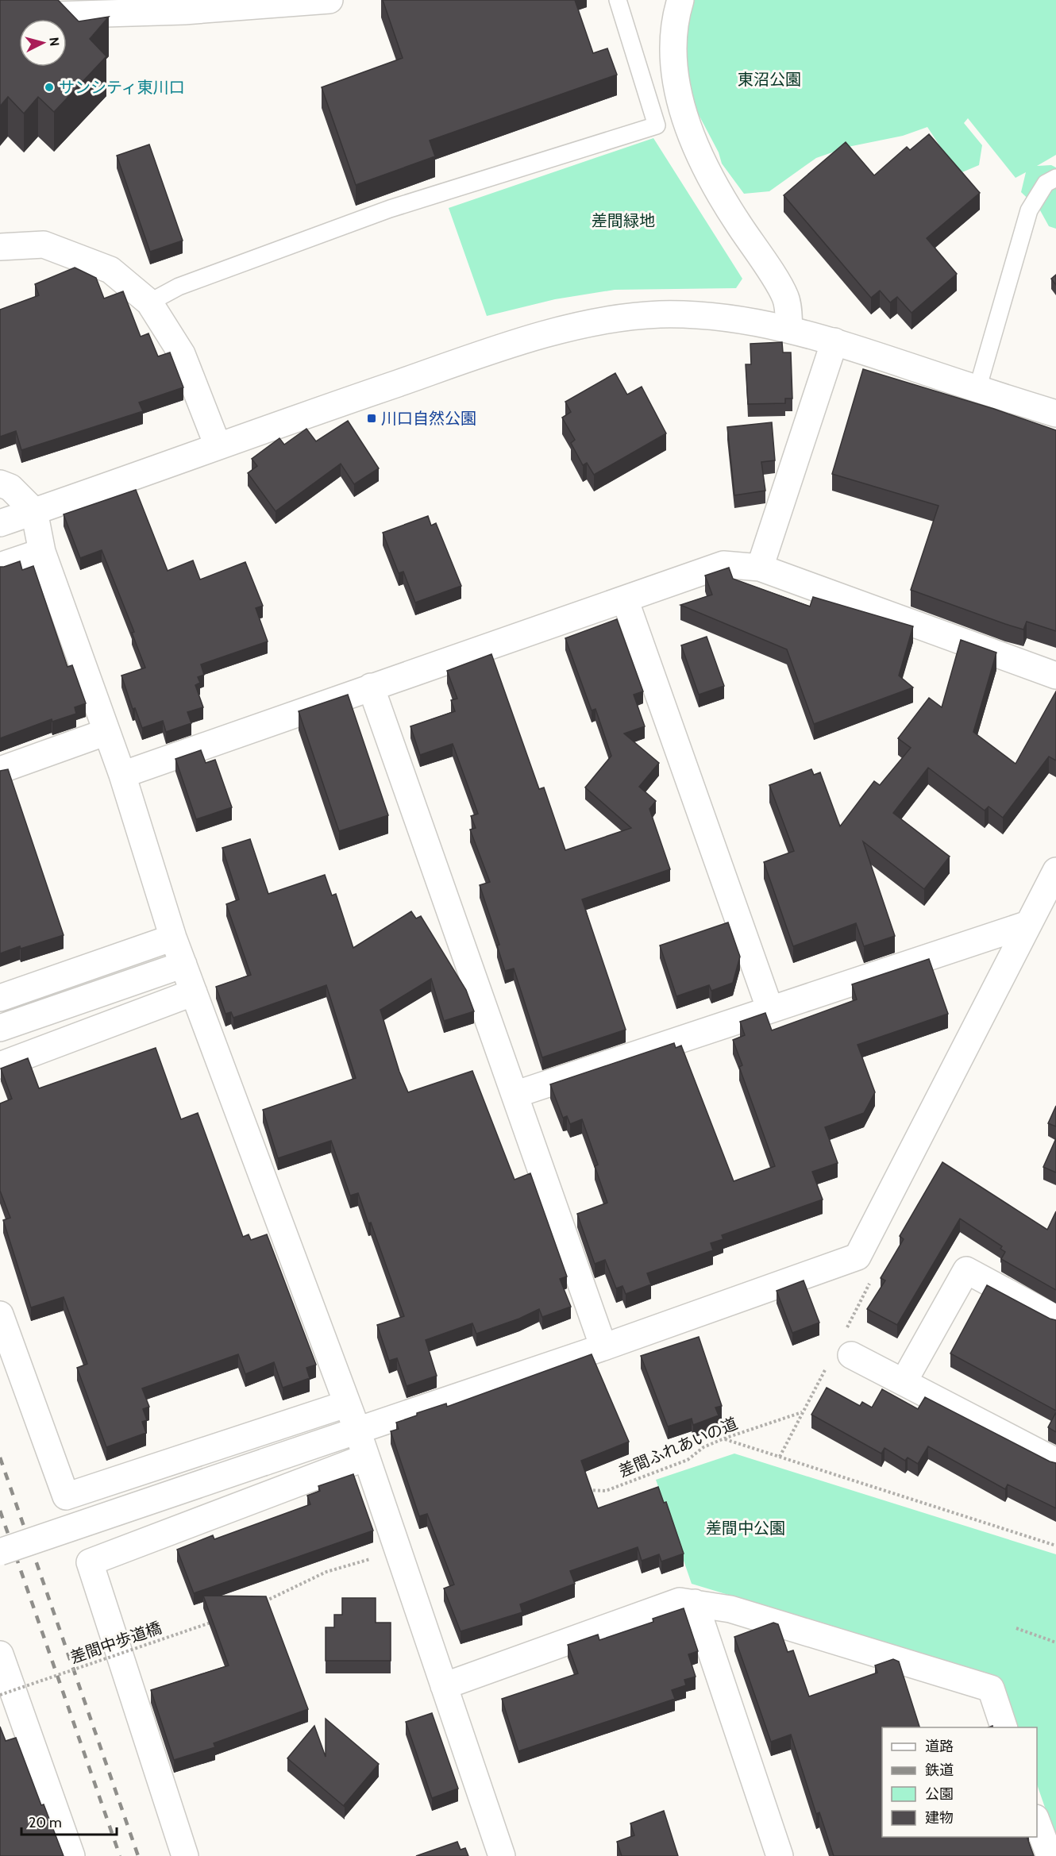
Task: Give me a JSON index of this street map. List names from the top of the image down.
{
  "streets": {
    "path": ["差間ふれあいの道", "差間中歩道橋"]
  },
  "parks": ["東沼公園", "差間緑地", "差間中公園"],
  "places": {
    "other": ["サンシティ東川口"],
    "transit": ["川口自然公園"]
  },
  "legend": [
    "道路",
    "鉄道",
    "公園",
    "建物"
  ],
  "scale_bar": "20 m",
  "north": "right"
}
